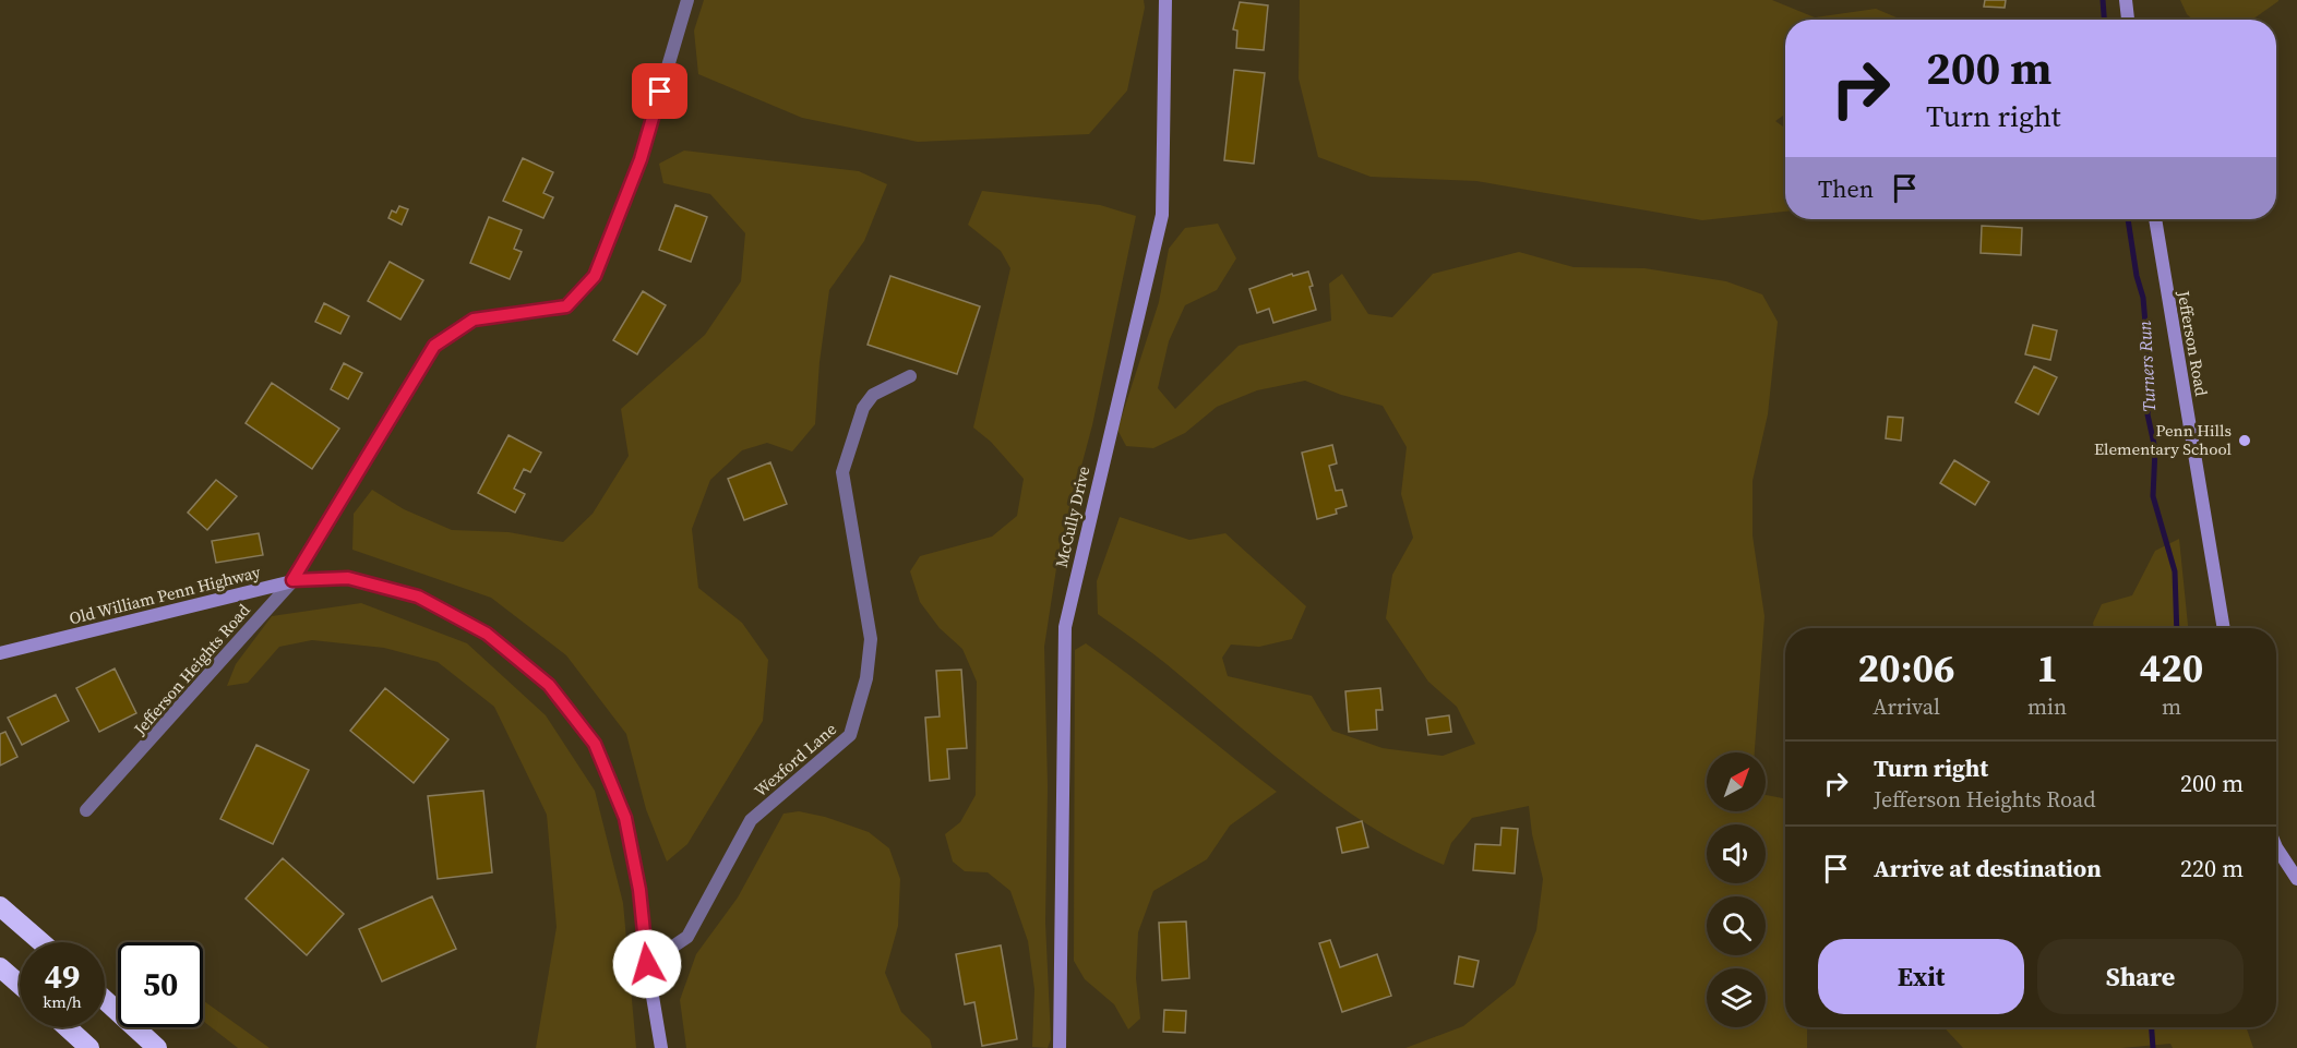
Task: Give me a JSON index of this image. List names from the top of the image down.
{
  "streets": {
    "street": [
      "Jefferson Road",
      "McCully Drive",
      "Old William Penn Highway",
      "Jefferson Heights Road",
      "Wexford Lane"
    ]
  },
  "crossings": [
    ["Old William Penn Highway", "Jefferson Heights Road"],
    ["Old William Penn Highway", "Wexford Lane"]
  ],
  "water": ["Turners Run"],
  "places": ["Penn Hills Elementary School"],
  "north": "top right",
  "page": {
    "turn": ["200 m", "Turn right"],
    "then": "Then",
    "eta": [
      "20:06",
      "Arrival",
      "1",
      "min",
      "420",
      "m"
    ],
    "list": [
      {
        "name": "Turn right",
        "note": "Jefferson Heights Road",
        "value": "200 m"
      },
      {
        "name": "Arrive at destination",
        "value": "220 m"
      }
    ],
    "buttons": ["Exit", "Share"],
    "speed": "49 km/h",
    "limit": "50"
  }
}
